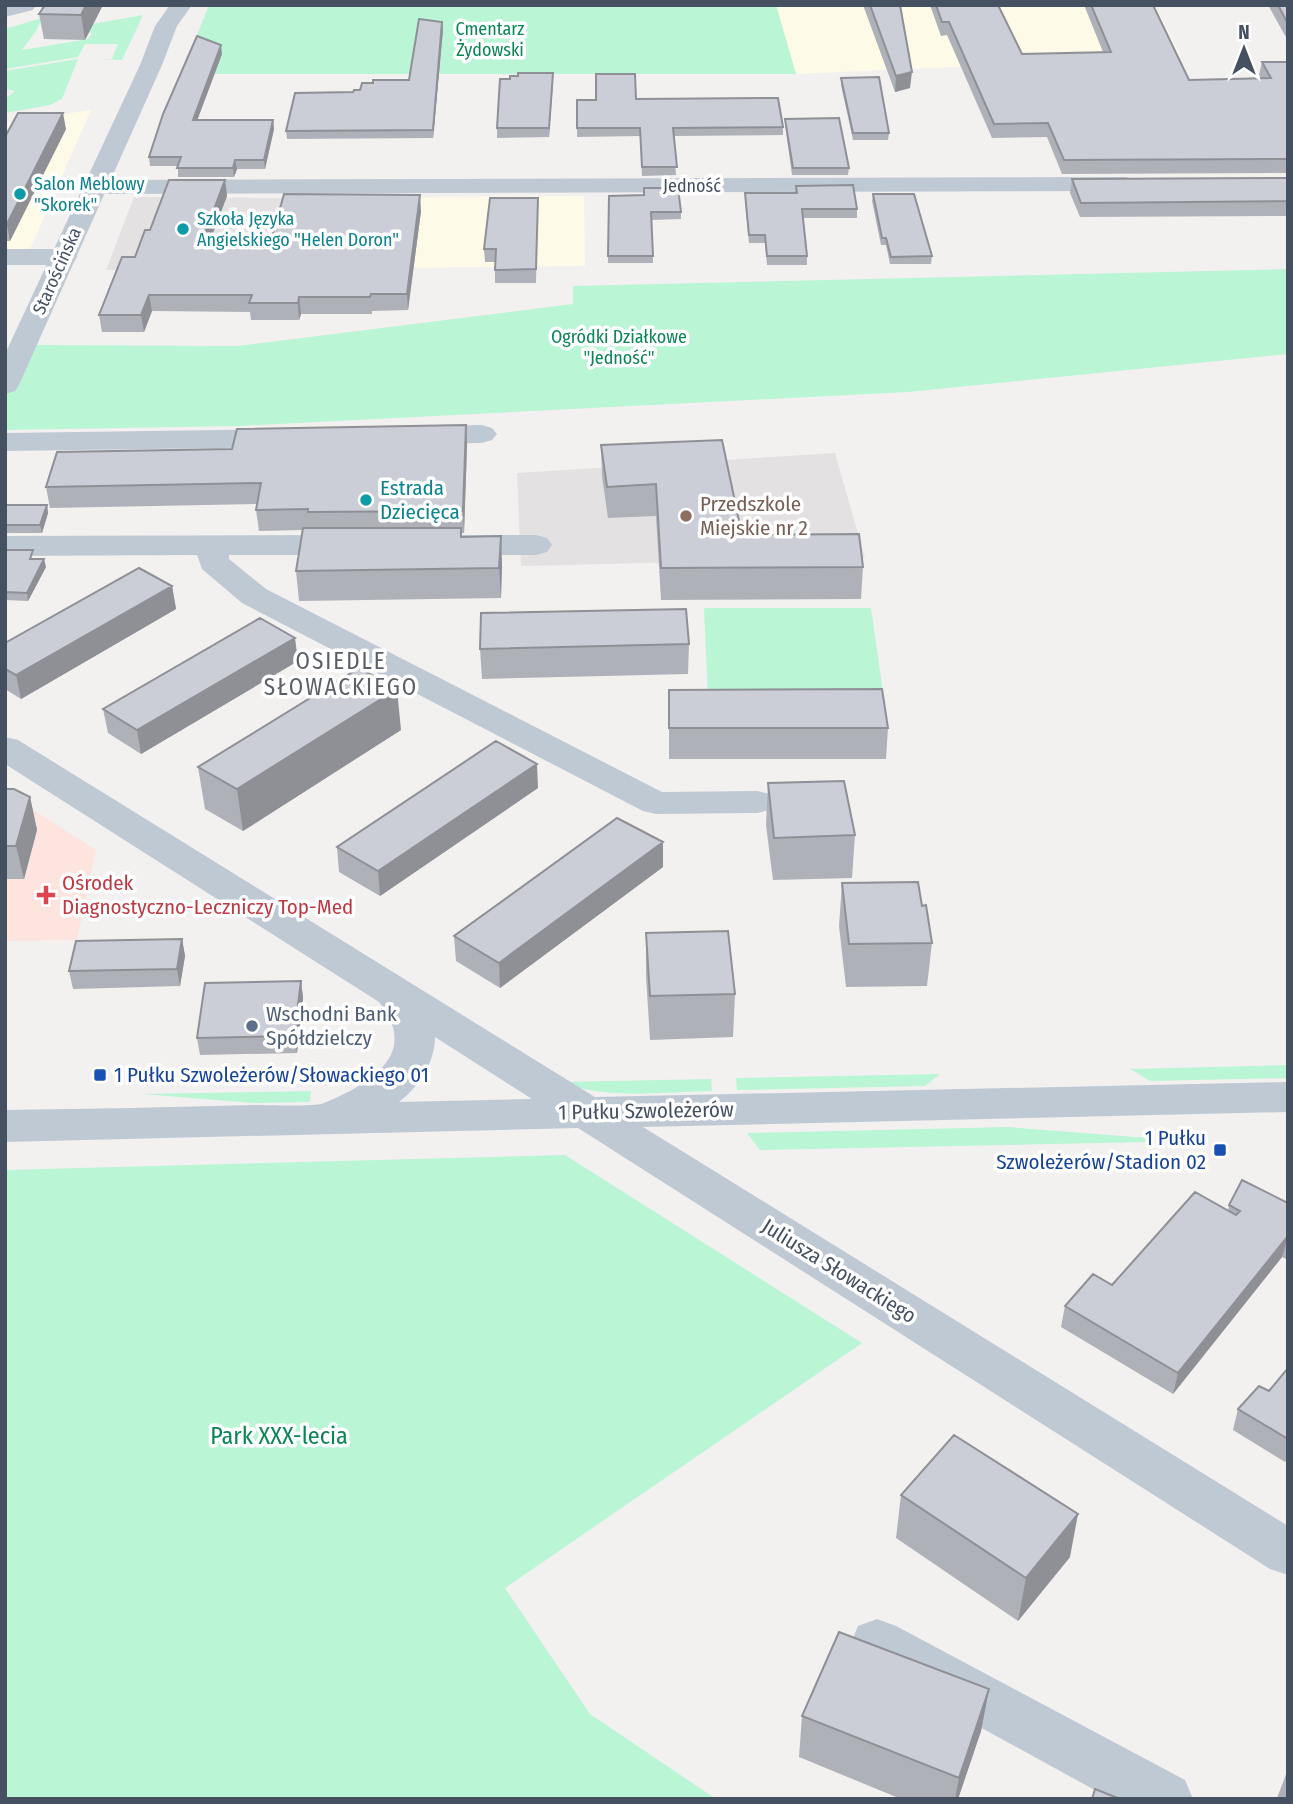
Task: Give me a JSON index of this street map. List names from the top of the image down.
{
  "streets": {
    "street": [
      "Jedność",
      "Starościńska",
      "1 Pułku Szwoleżerów",
      "Juliusza Słowackiego"
    ]
  },
  "crossings": [
    ["Jedność", "Starościńska"],
    ["1 Pułku Szwoleżerów", "Juliusza Słowackiego"]
  ],
  "districts": ["OSIEDLE SŁOWACKIEGO"],
  "parks": ["Cmentarz Żydowski", "Ogródki Działkowe \"Jedność\"", "Park XXX-lecia"],
  "places": {
    "other": [
      "Salon Meblowy \"Skorek\"",
      "Szkoła Języka Angielskiego \"Helen Doron\"",
      "Estrada Dziecięca",
      "Przedszkole Miejskie nr 2",
      "Wschodni Bank Spółdzielczy"
    ],
    "health": ["Ośrodek Diagnostyczno-Leczniczy Top-Med"],
    "transit": ["1 Pułku Szwoleżerów/Słowackiego 01", "1 Pułku Szwoleżerów/Stadion 02"]
  },
  "north": "top"
}
